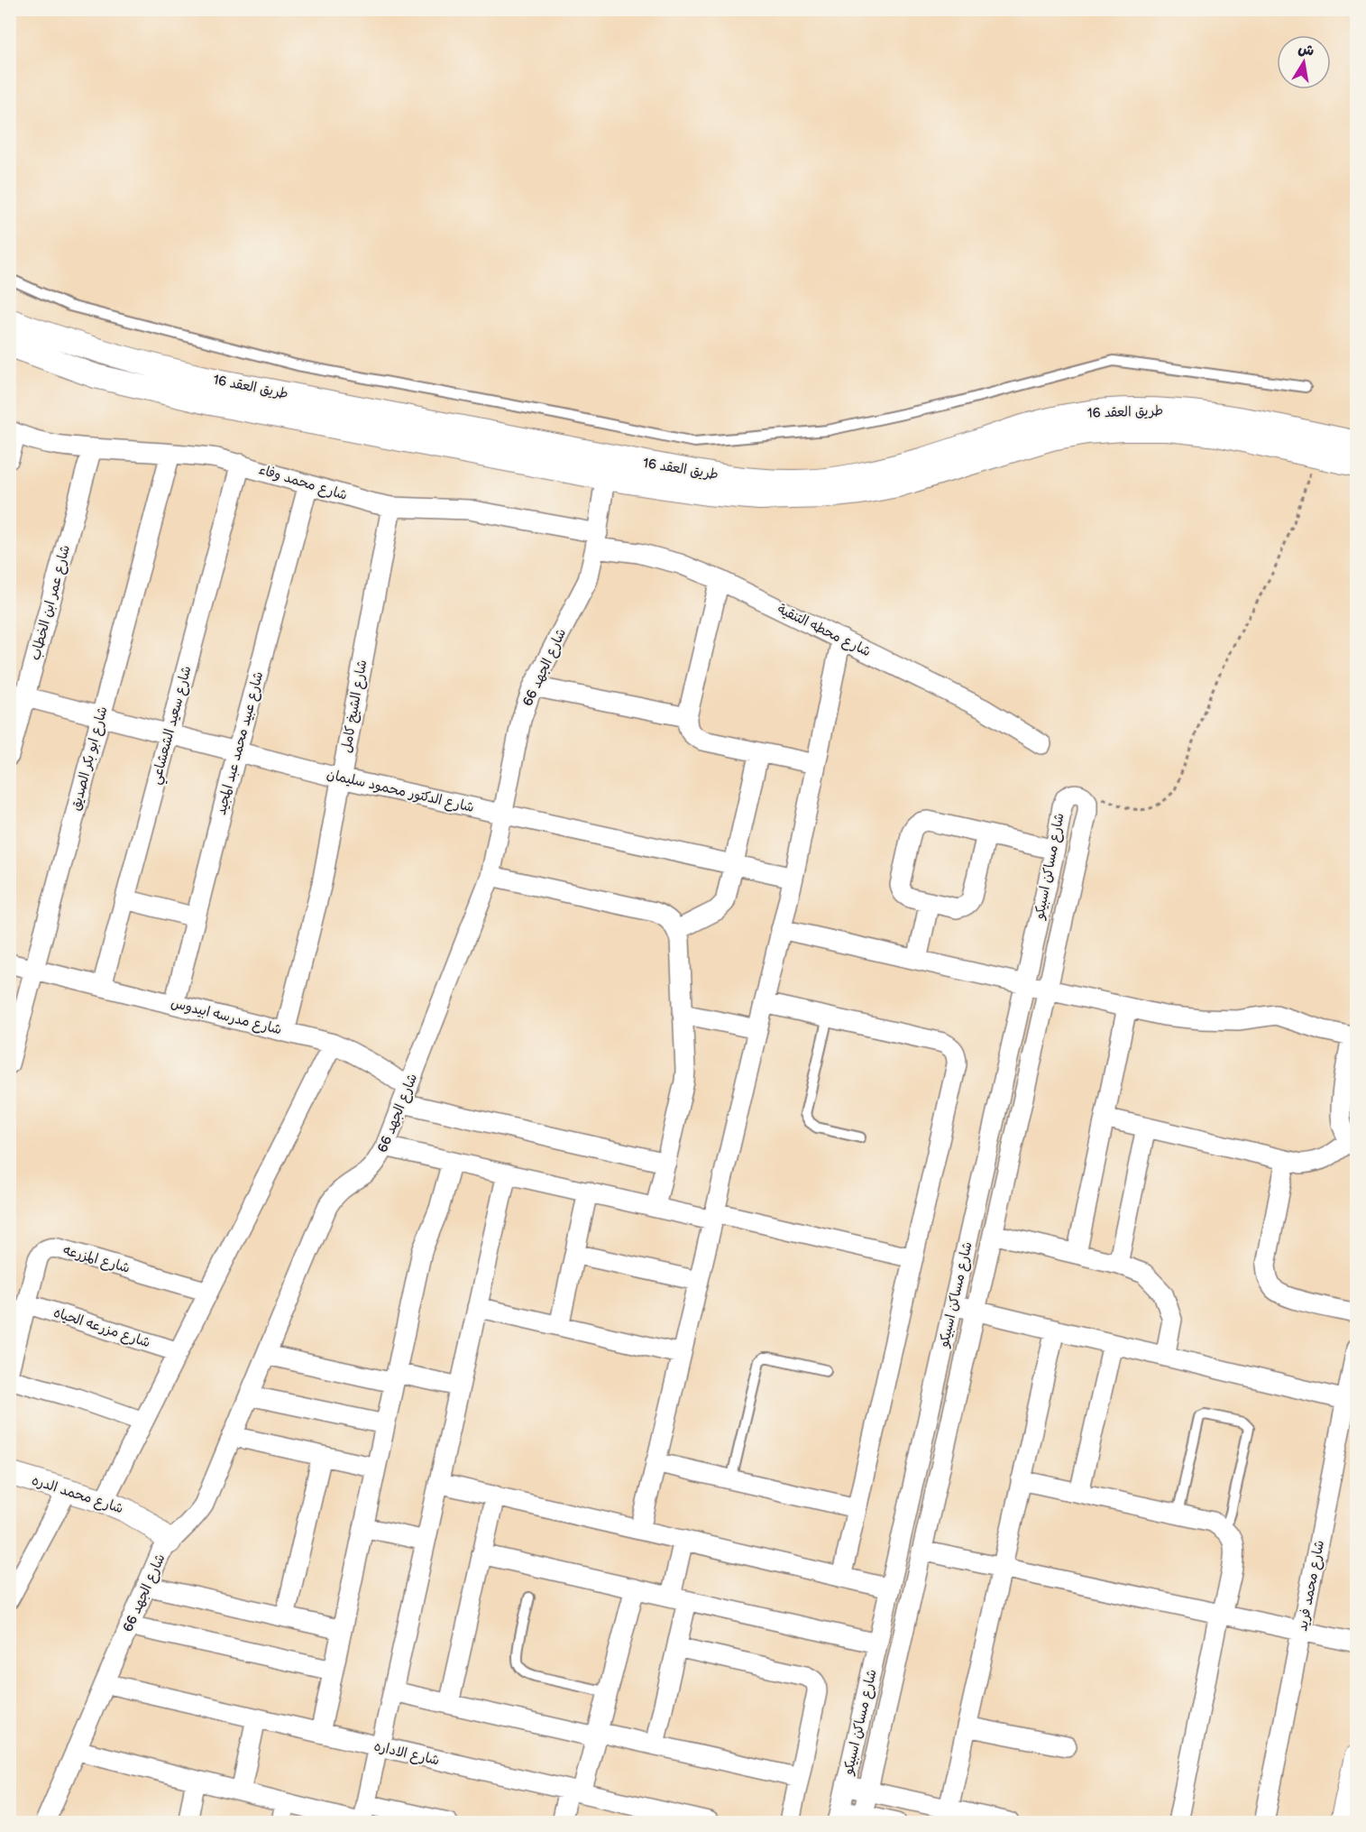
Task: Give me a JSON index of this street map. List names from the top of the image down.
{
  "streets": {
    "street": [
      "طريق العقد 16",
      "شارع محمد وفاء",
      "شارع عمر ابن الخطاب",
      "شارع محطه التنقية",
      "شارع الجهد 66",
      "شارع الشيخ كامل",
      "شارع سعيد الشعشاعي",
      "شارع عبيد محمد عبد المجيد",
      "شارع ابو بكر الصديق",
      "شارع الدكتور محمود سليمان",
      "شارع مساكن اسبيكو",
      "شارع مدرسه ابيدوس",
      "شارع المزرعه",
      "شارع مزرعه الحياه",
      "شارع محمد الدره",
      "شارع محمد فريد",
      "شارع الاداره"
    ]
  },
  "crossings": [
    ["طريق العقد 16", "شارع الجهد 66"],
    ["شارع محمد وفاء", "شارع عمر ابن الخطاب"],
    ["شارع محمد وفاء", "شارع محطه التنقية"],
    ["شارع محمد وفاء", "شارع الجهد 66"],
    ["شارع محمد وفاء", "شارع الشيخ كامل"],
    ["شارع محمد وفاء", "شارع سعيد الشعشاعي"],
    ["شارع محمد وفاء", "شارع عبيد محمد عبد المجيد"],
    ["شارع محمد وفاء", "شارع ابو بكر الصديق"],
    ["شارع عمر ابن الخطاب", "شارع الدكتور محمود سليمان"],
    ["شارع محطه التنقية", "شارع الجهد 66"],
    ["شارع الجهد 66", "شارع الدكتور محمود سليمان"],
    ["شارع الجهد 66", "شارع مدرسه ابيدوس"],
    ["شارع الجهد 66", "شارع محمد الدره"],
    ["شارع الجهد 66", "شارع الاداره"],
    ["شارع الشيخ كامل", "شارع الدكتور محمود سليمان"],
    ["شارع الشيخ كامل", "شارع مدرسه ابيدوس"],
    ["شارع سعيد الشعشاعي", "شارع الدكتور محمود سليمان"],
    ["شارع سعيد الشعشاعي", "شارع مدرسه ابيدوس"],
    ["شارع عبيد محمد عبد المجيد", "شارع الدكتور محمود سليمان"],
    ["شارع عبيد محمد عبد المجيد", "شارع مدرسه ابيدوس"],
    ["شارع ابو بكر الصديق", "شارع الدكتور محمود سليمان"],
    ["شارع ابو بكر الصديق", "شارع مدرسه ابيدوس"],
    ["شارع المزرعه", "شارع مزرعه الحياه"]
  ],
  "north": "top"
}
